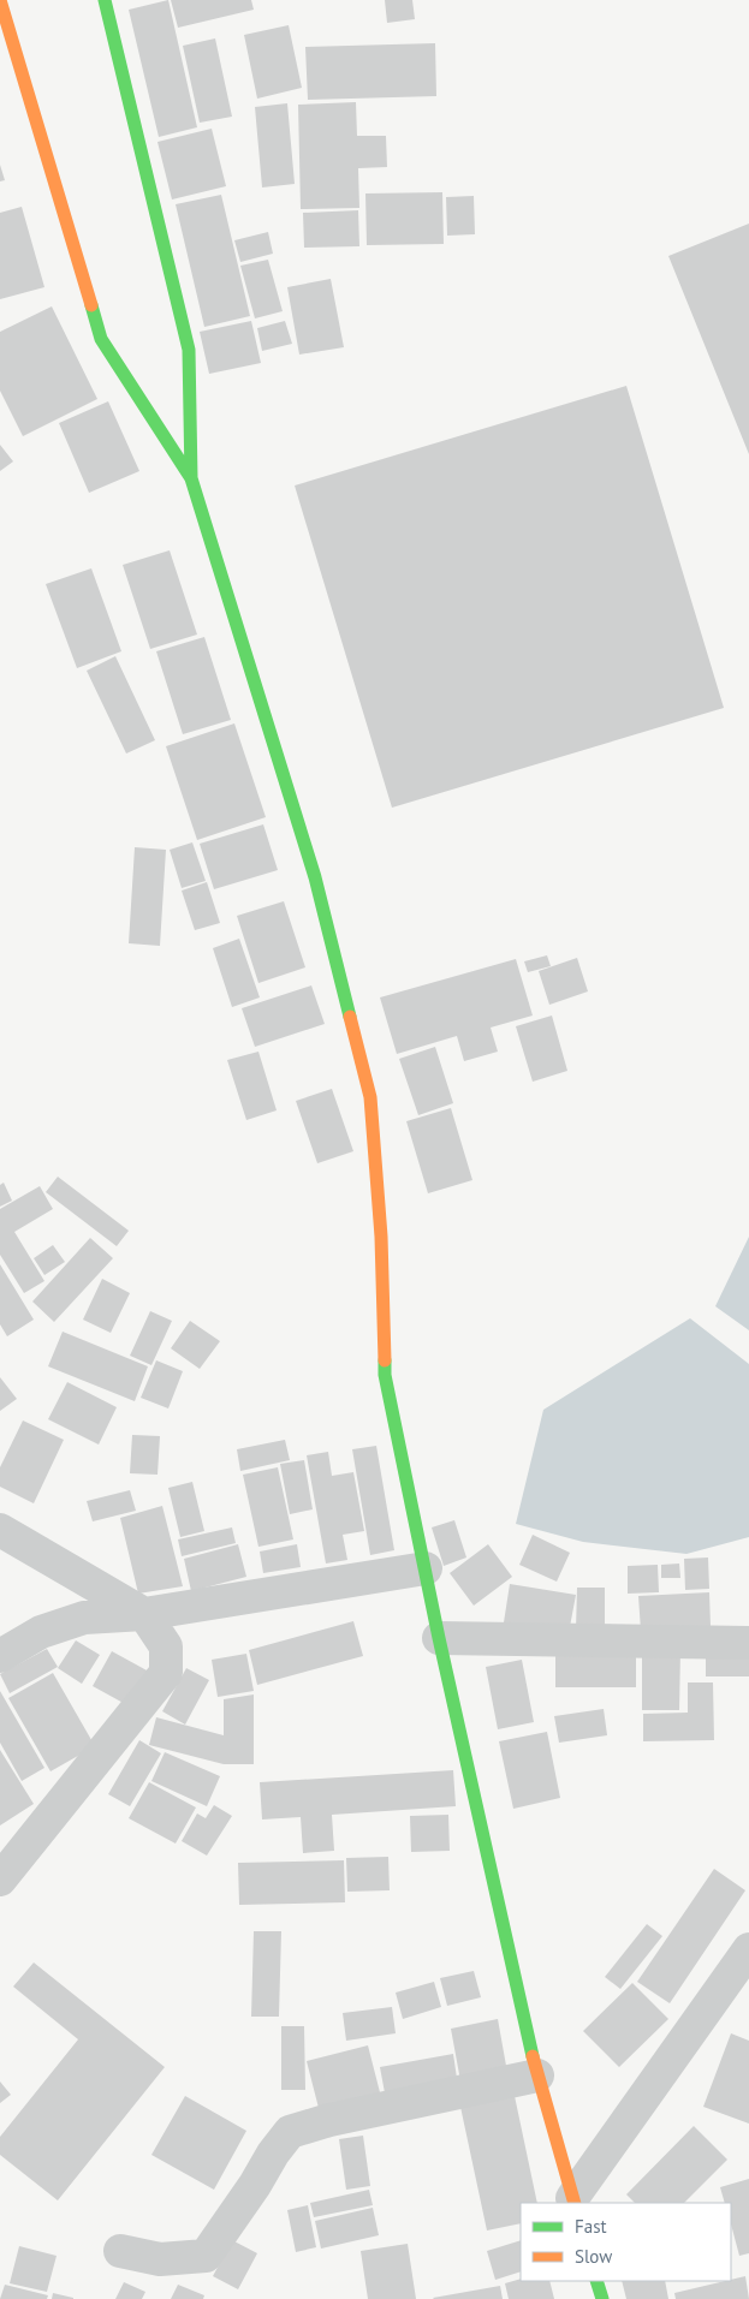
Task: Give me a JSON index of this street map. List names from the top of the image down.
{
  "legend": ["Fast", "Slow"]
}
